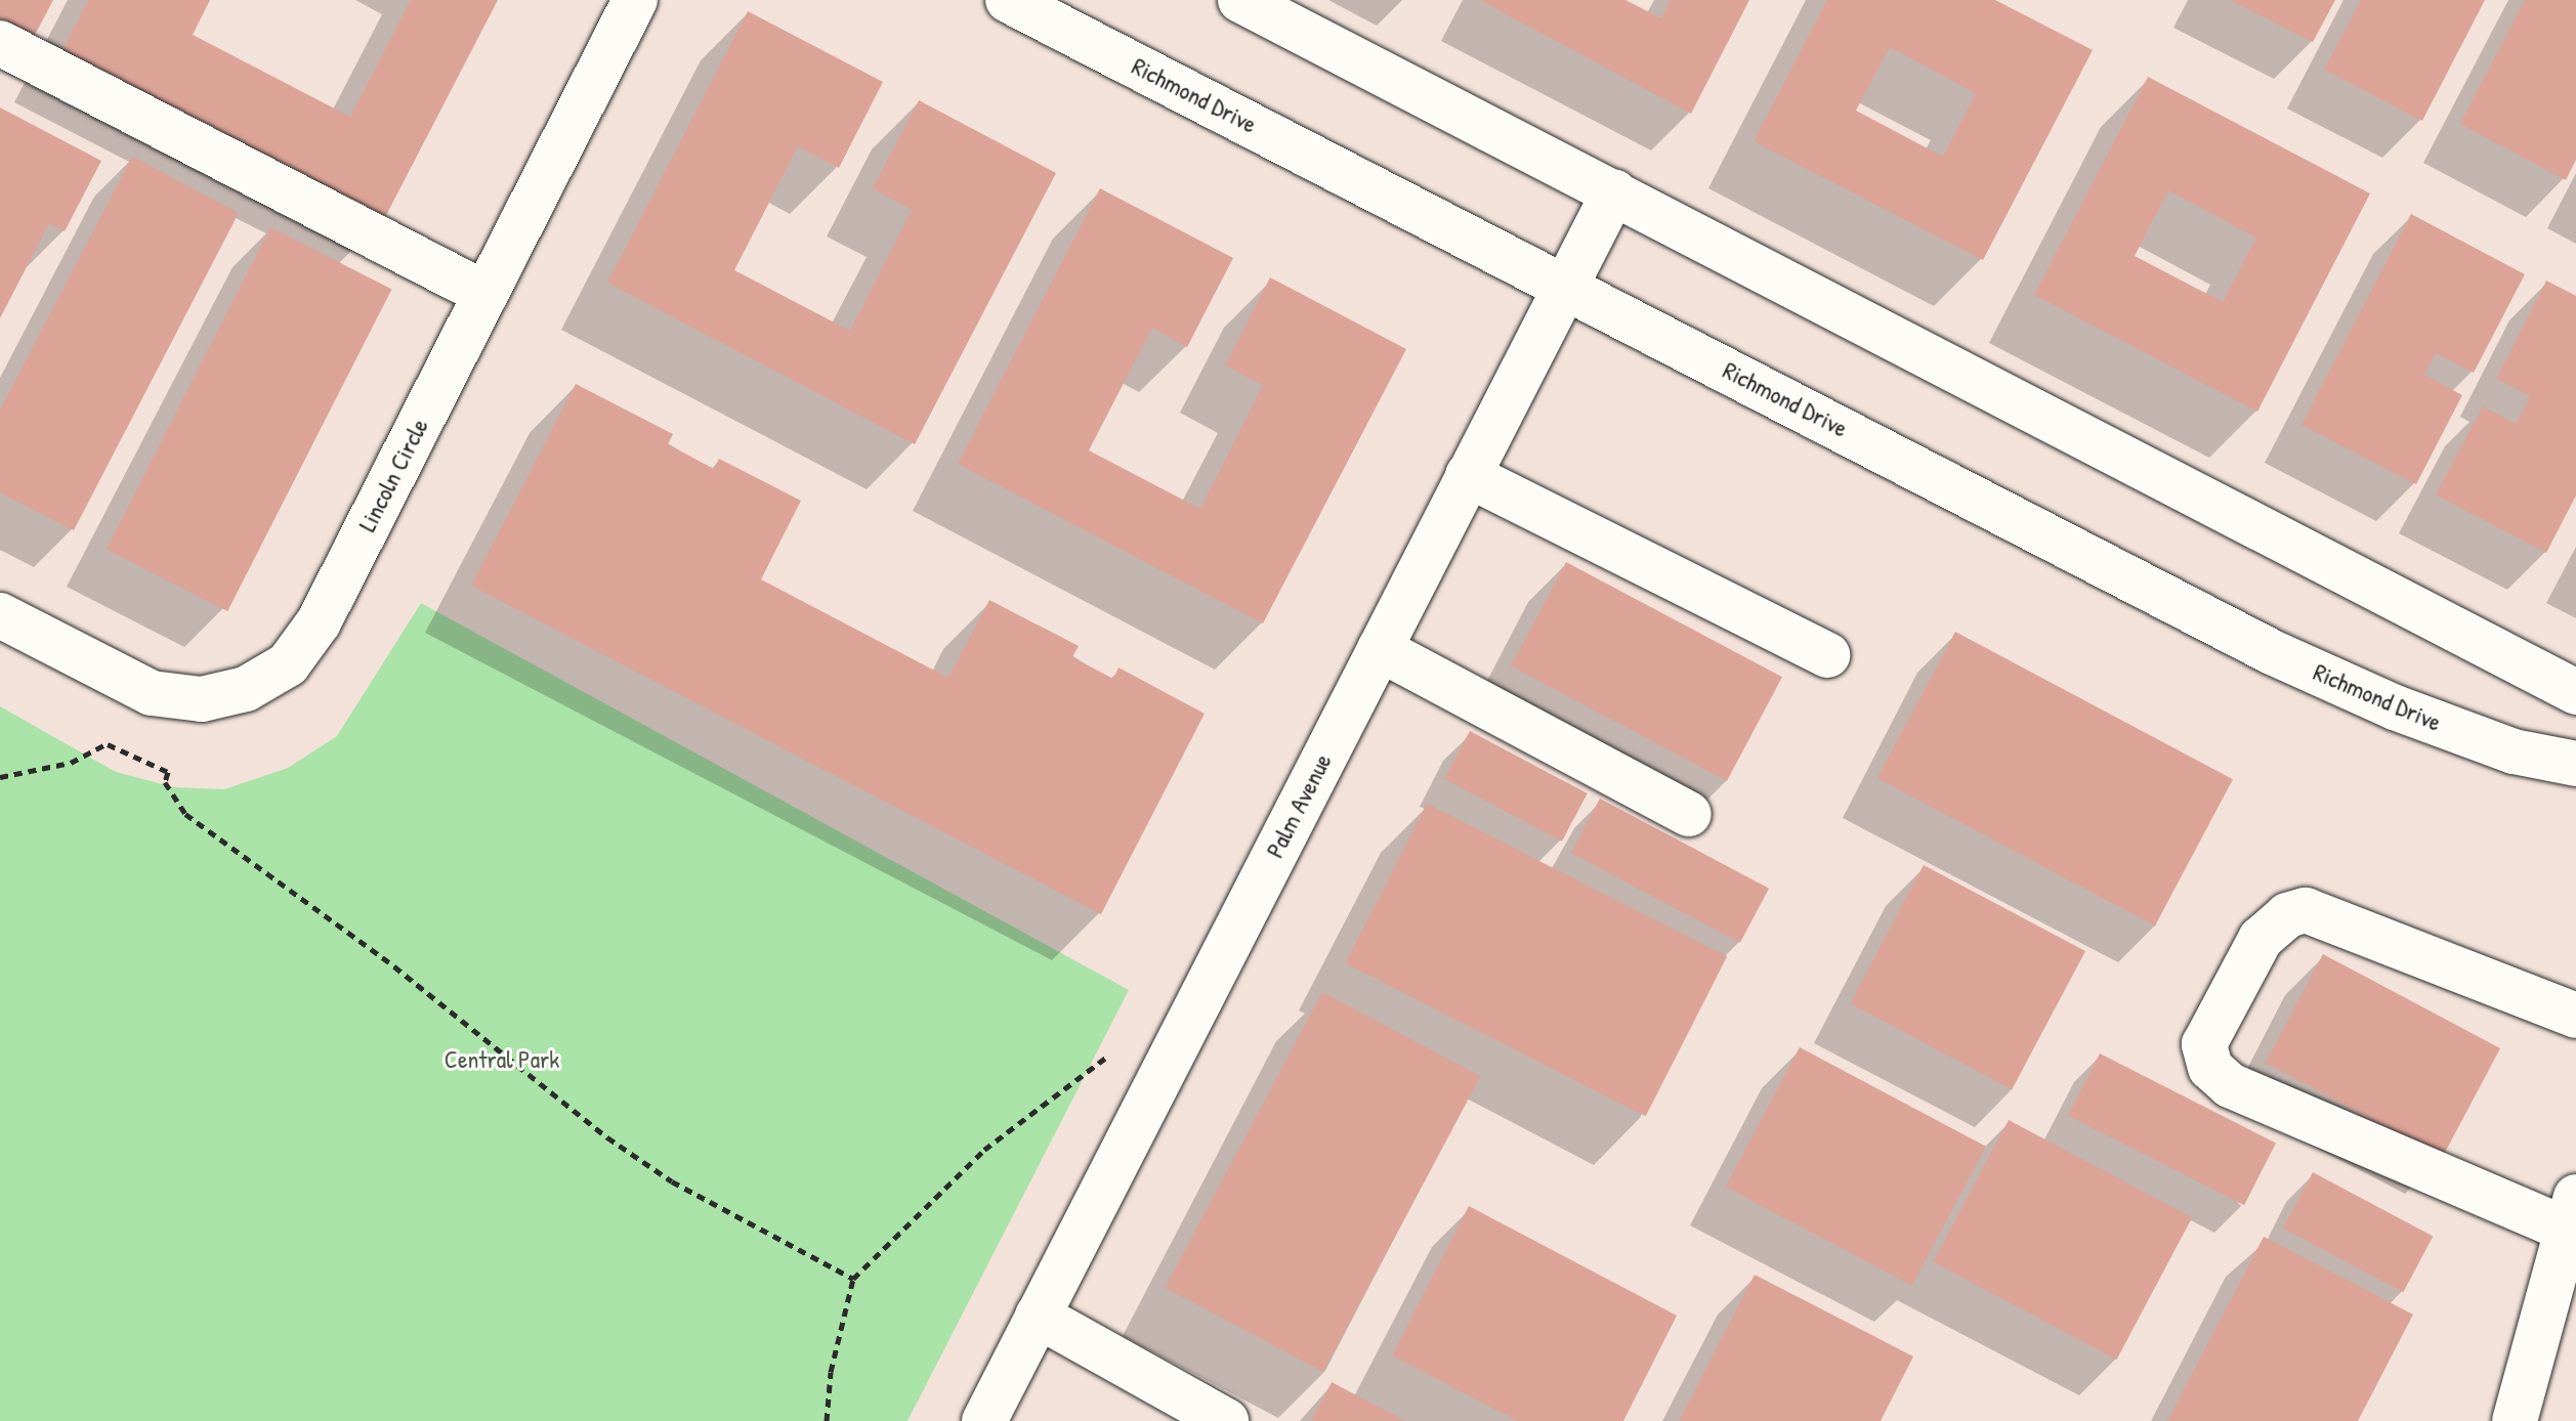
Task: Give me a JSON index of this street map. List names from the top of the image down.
{
  "streets": {
    "street": ["Richmond Drive", "Lincoln Circle", "Palm Avenue"]
  },
  "crossings": [
    ["Richmond Drive", "Palm Avenue"]
  ],
  "parks": ["Central Park"]
}
